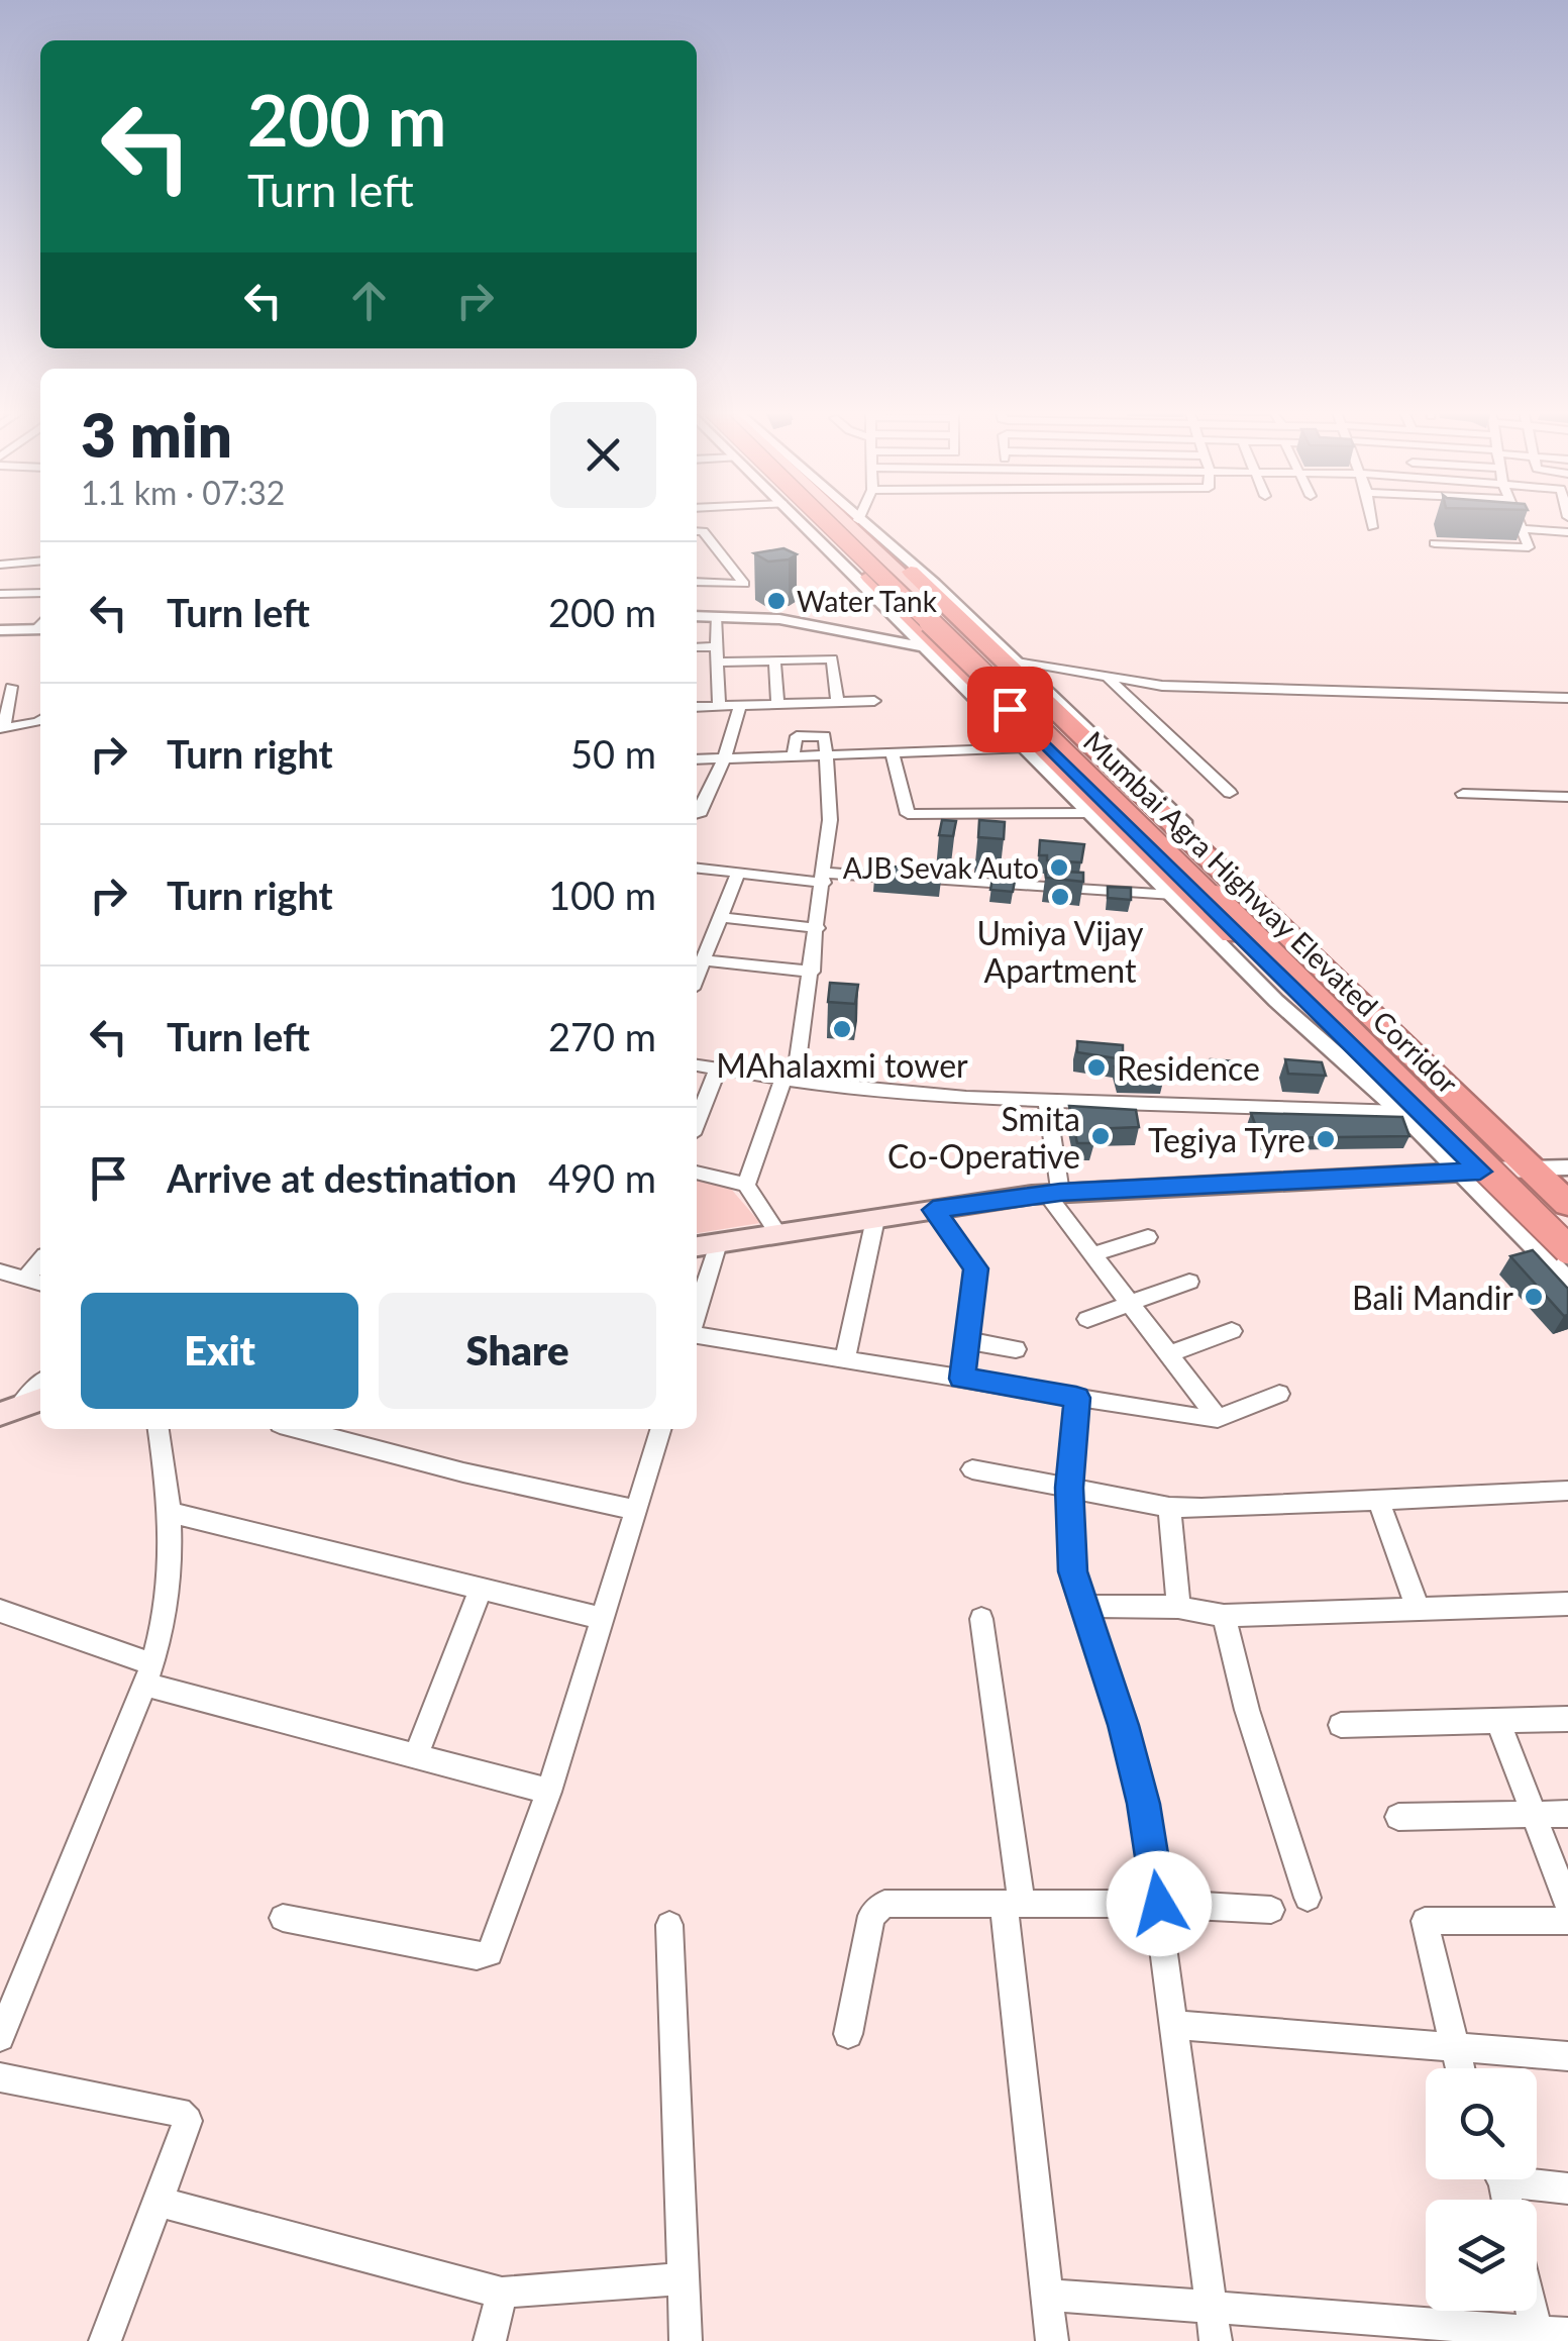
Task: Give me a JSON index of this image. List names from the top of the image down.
{
  "streets": {
    "highway": ["Mumbai Agra Highway Elevated Corridor"]
  },
  "places": [
    "Water Tank",
    "AJB Sevak Auto",
    "Umiya Vijay Apartment",
    "MAhalaxmi tower",
    "Residence",
    "Smita Co-Operative",
    "Tegiya Tyre",
    "Bali Mandir"
  ],
  "page": {
    "turn": ["200 m", "Turn left"],
    "heading": ["3 min", "1.1 km · 07:32"],
    "list": [
      {
        "name": "Turn left",
        "value": "200 m"
      },
      {
        "name": "Turn right",
        "value": "50 m"
      },
      {
        "name": "Turn right",
        "value": "100 m"
      },
      {
        "name": "Turn left",
        "value": "270 m"
      },
      {
        "name": "Arrive at destination",
        "value": "490 m"
      }
    ],
    "buttons": ["Exit", "Share"]
  }
}
